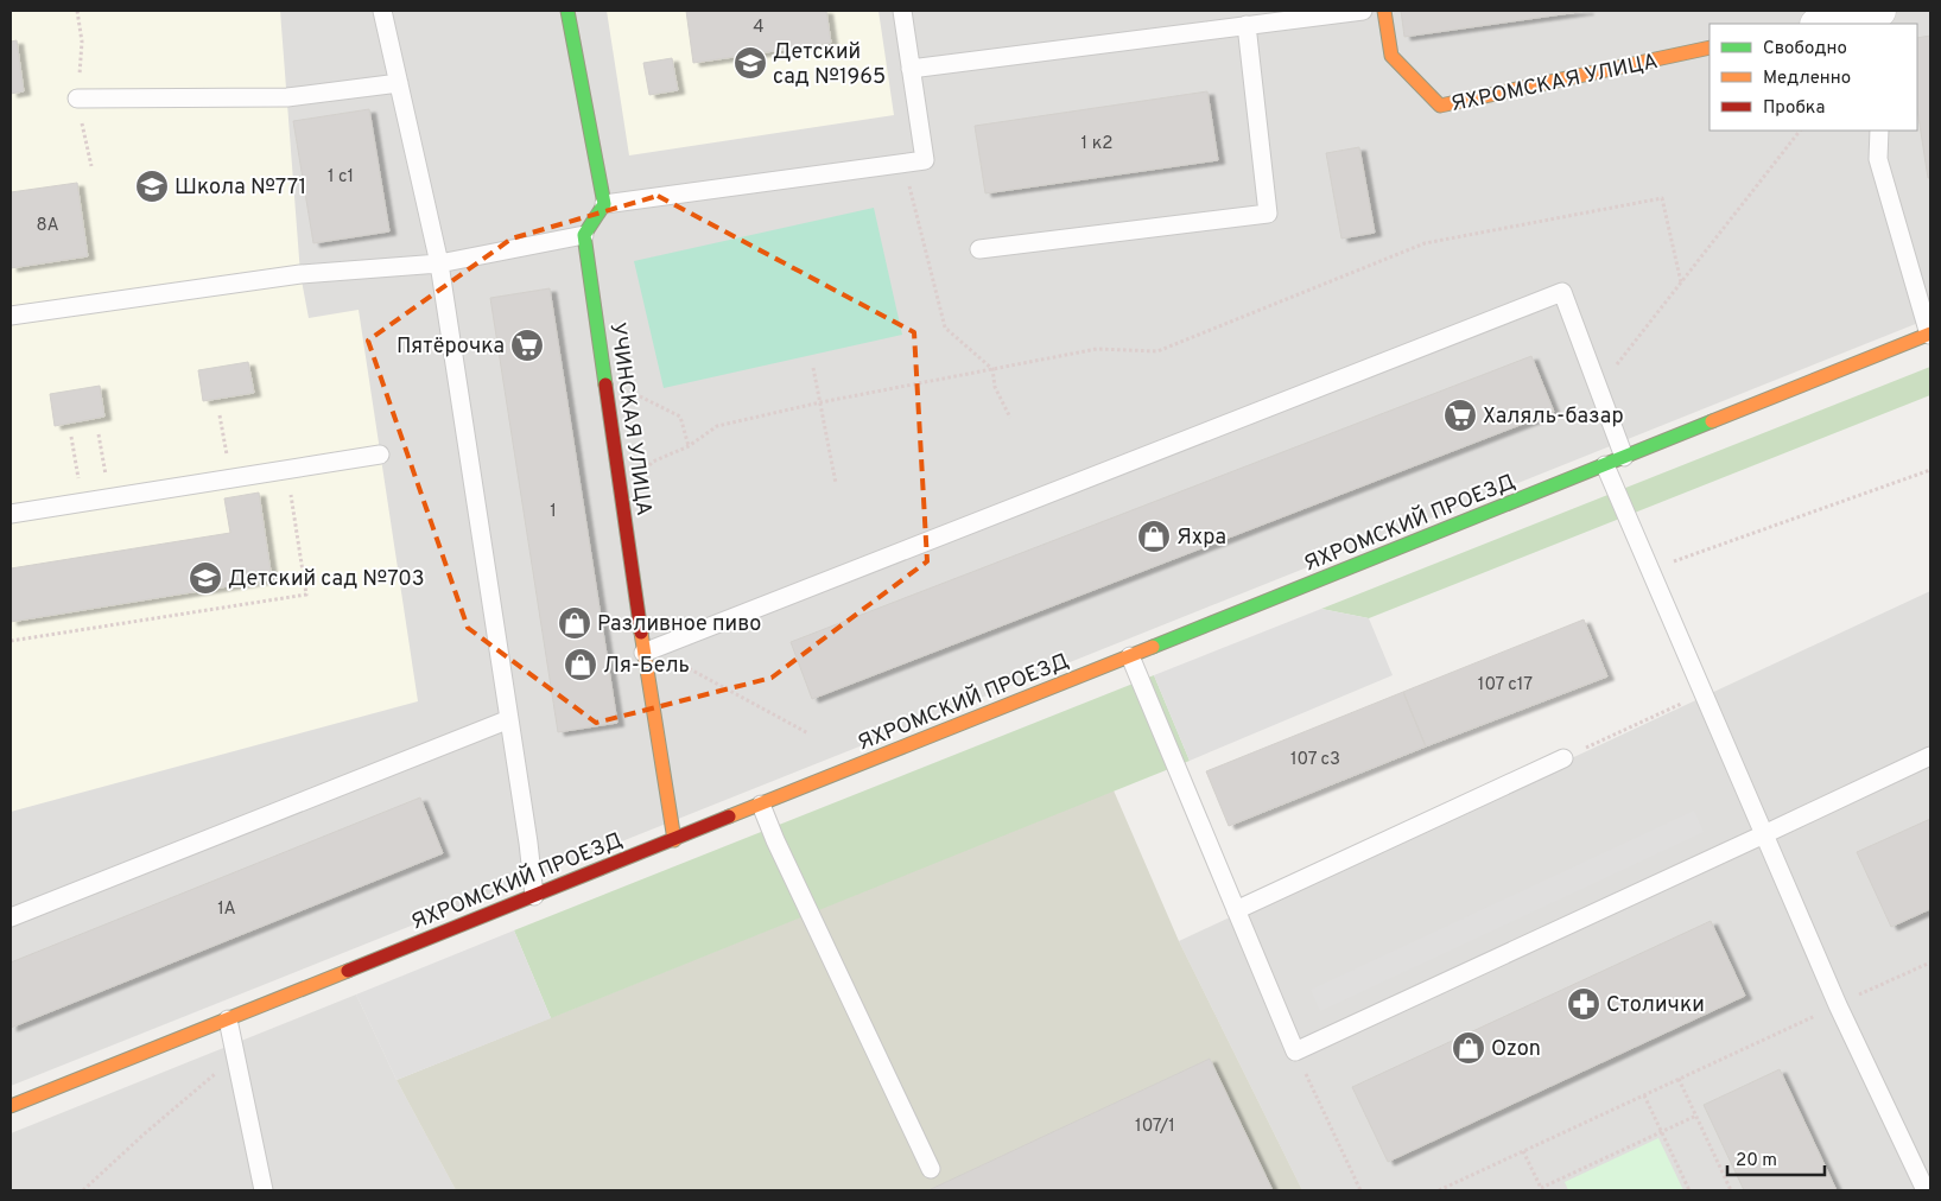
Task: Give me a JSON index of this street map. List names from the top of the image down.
{
  "streets": {
    "street": ["ЯХРОМСКАЯ УЛИЦА", "УЧИНСКАЯ УЛИЦА", "ЯХРОМСКИЙ ПРОЕЗД"]
  },
  "crossings": [
    ["УЧИНСКАЯ УЛИЦА", "ЯХРОМСКИЙ ПРОЕЗД"]
  ],
  "places": {
    "school or university": ["Детский сад №1965", "Школа №771", "Детский сад №703"],
    "supermarket": ["Пятёрочка", "Халяль-базар"],
    "shop": [
      "Яхра",
      "Разливное пиво",
      "Ля-Бель",
      "Ozon"
    ],
    "pharmacy": ["Столички"]
  },
  "house_numbers": [
    "4",
    "1 к2",
    "1 с1",
    "8А",
    "1",
    "107 с17",
    "107 с3",
    "1А",
    "107/1"
  ],
  "legend": ["Свободно", "Медленно", "Пробка"],
  "scale_bar": "20 m"
}
